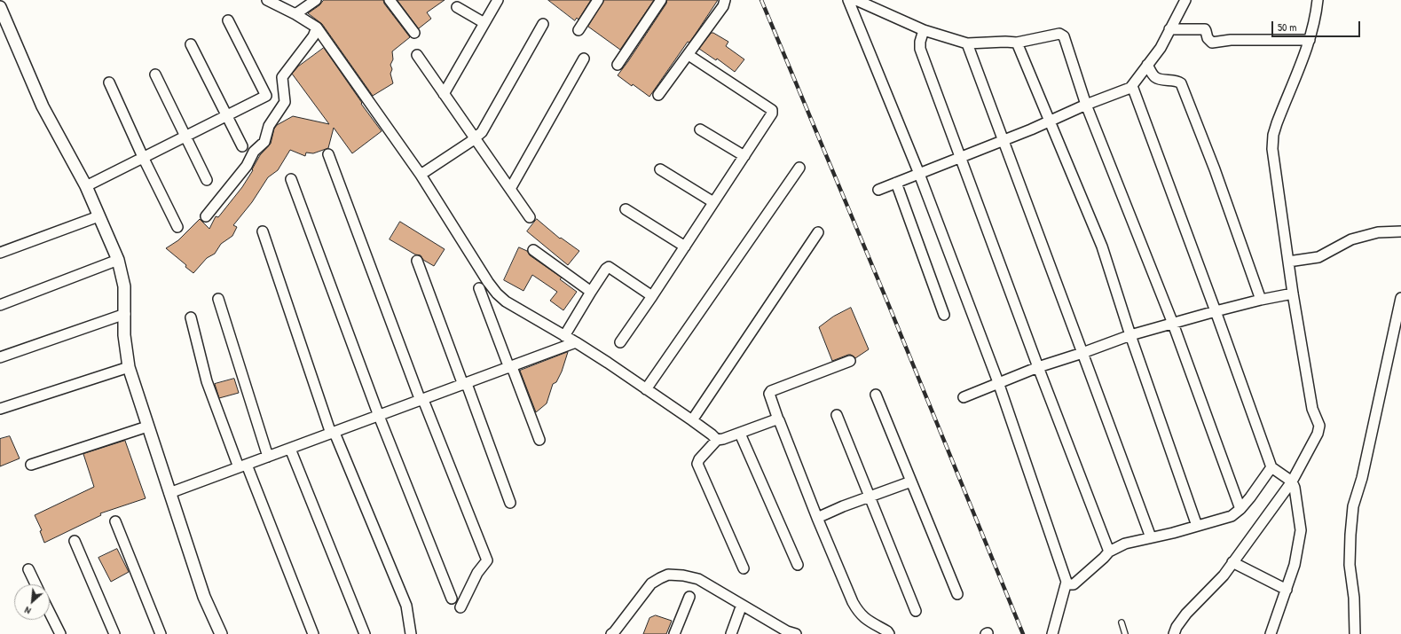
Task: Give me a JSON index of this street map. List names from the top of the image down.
{
  "scale_bar": "50 m",
  "north": "bottom left"
}
